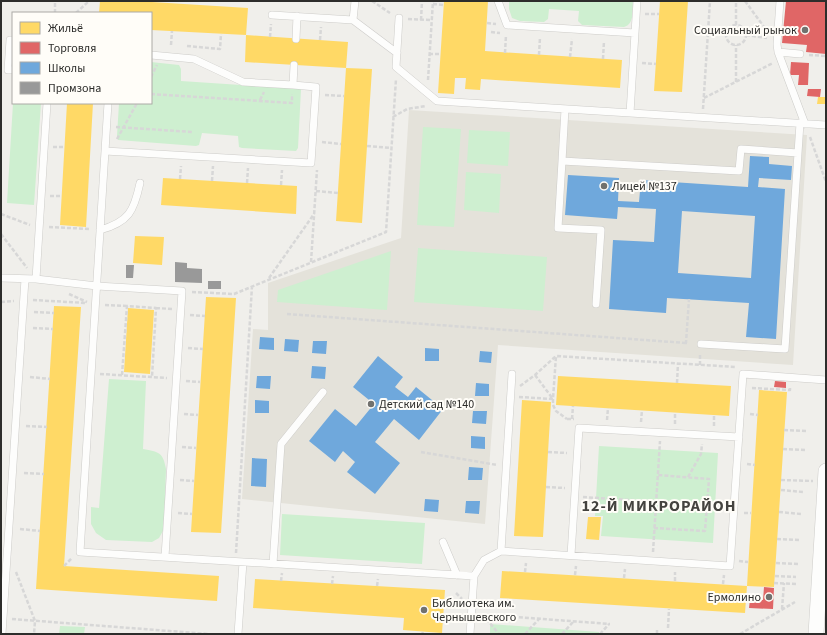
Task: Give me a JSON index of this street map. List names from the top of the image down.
{
  "districts": ["12-Й МИКРОРАЙОН"],
  "places": [
    "Социальный рынок",
    "Лицей №137",
    "Детский сад №140",
    "Ермолино",
    "Библиотека им. Чернышевского"
  ],
  "legend": [
    "Жильё",
    "Торговля",
    "Школы",
    "Промзона"
  ]
}
